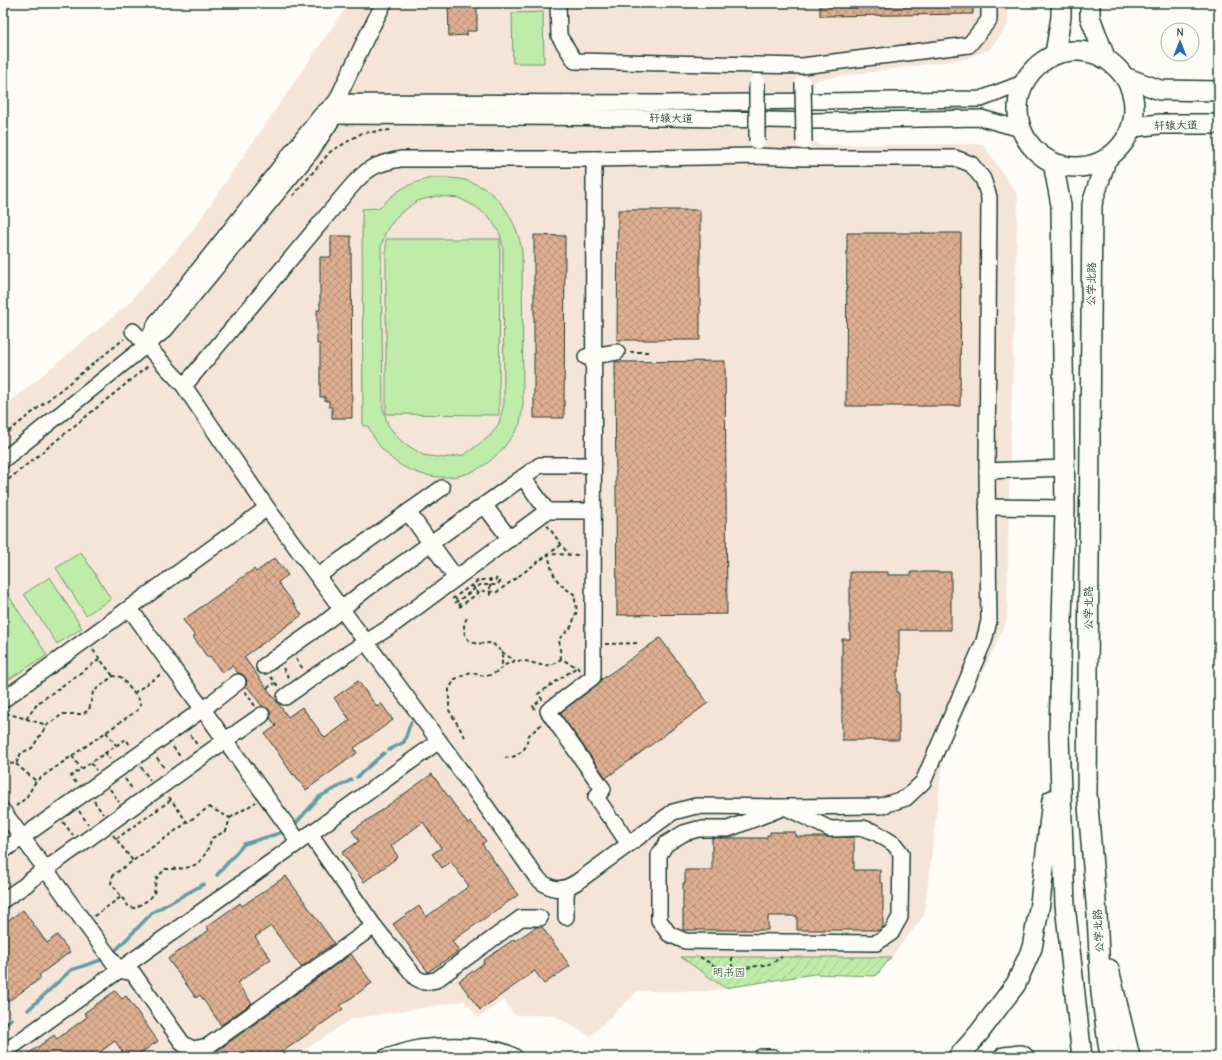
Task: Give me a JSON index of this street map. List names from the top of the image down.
{
  "streets": {
    "main road": ["轩辕大道", "公学北路"]
  },
  "crossings": [
    ["轩辕大道", "公学北路"]
  ],
  "parks": ["明书园"],
  "north": "top"
}
